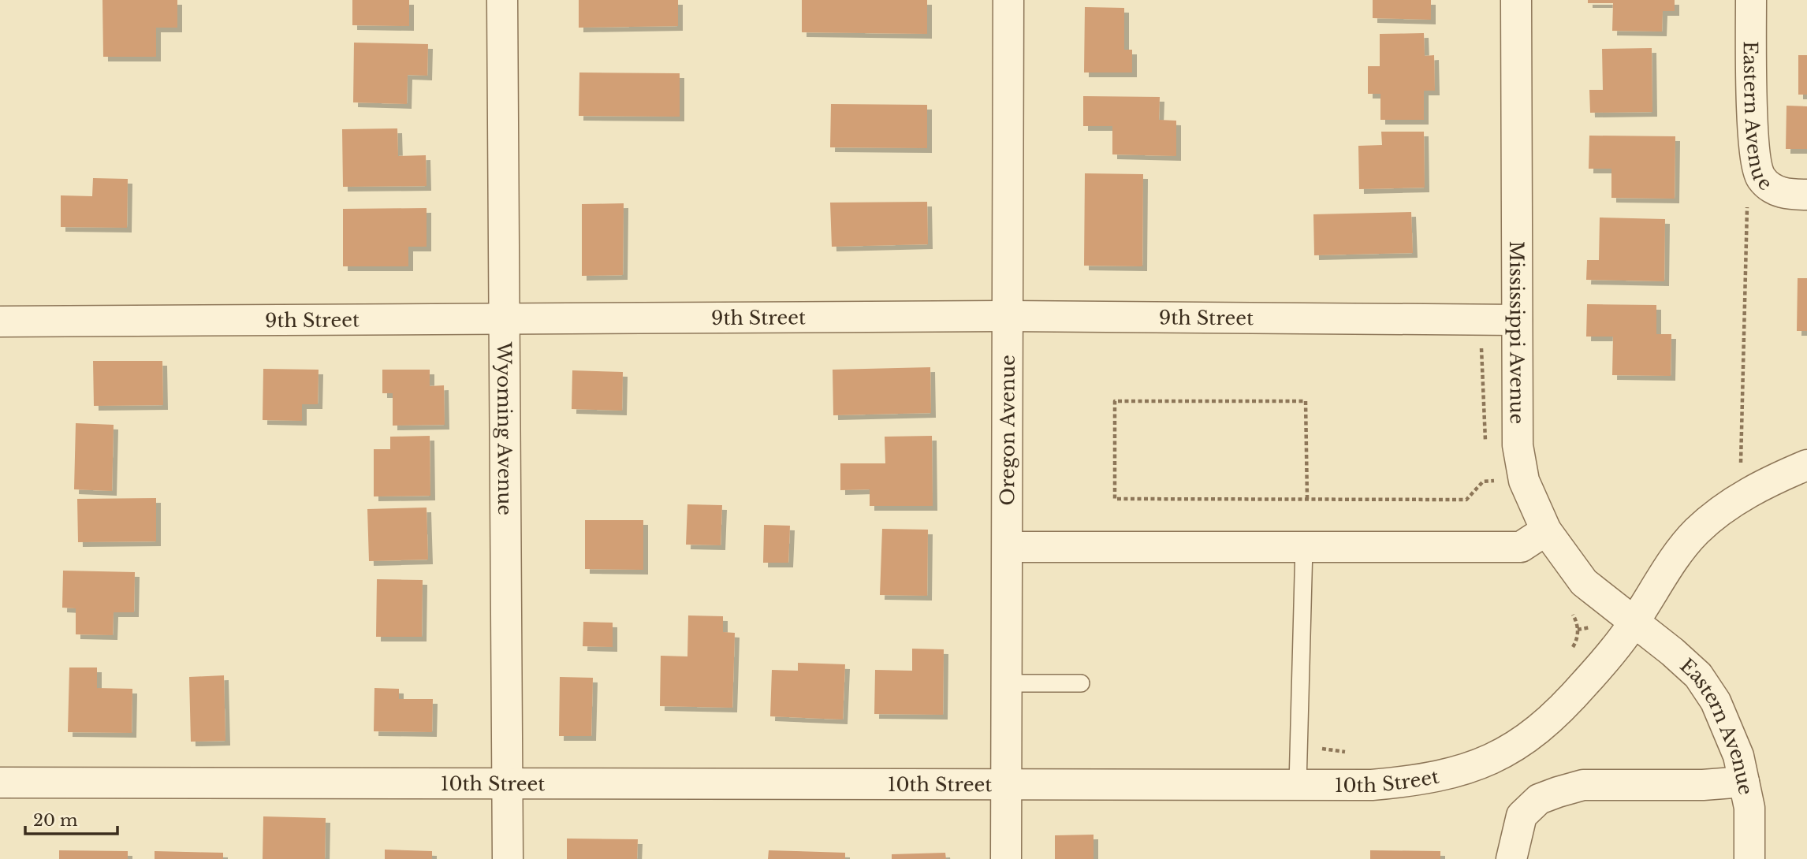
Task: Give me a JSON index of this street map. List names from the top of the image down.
{
  "streets": {
    "street": [
      "Eastern Avenue",
      "9th Street",
      "Mississippi Avenue",
      "Wyoming Avenue",
      "Oregon Avenue",
      "10th Street"
    ]
  },
  "crossings": [
    ["Eastern Avenue", "Mississippi Avenue"],
    ["Eastern Avenue", "10th Street"],
    ["9th Street", "Mississippi Avenue"],
    ["9th Street", "Wyoming Avenue"],
    ["9th Street", "Oregon Avenue"],
    ["Mississippi Avenue", "10th Street"],
    ["Wyoming Avenue", "10th Street"],
    ["Oregon Avenue", "10th Street"]
  ],
  "scale_bar": "20 m"
}
